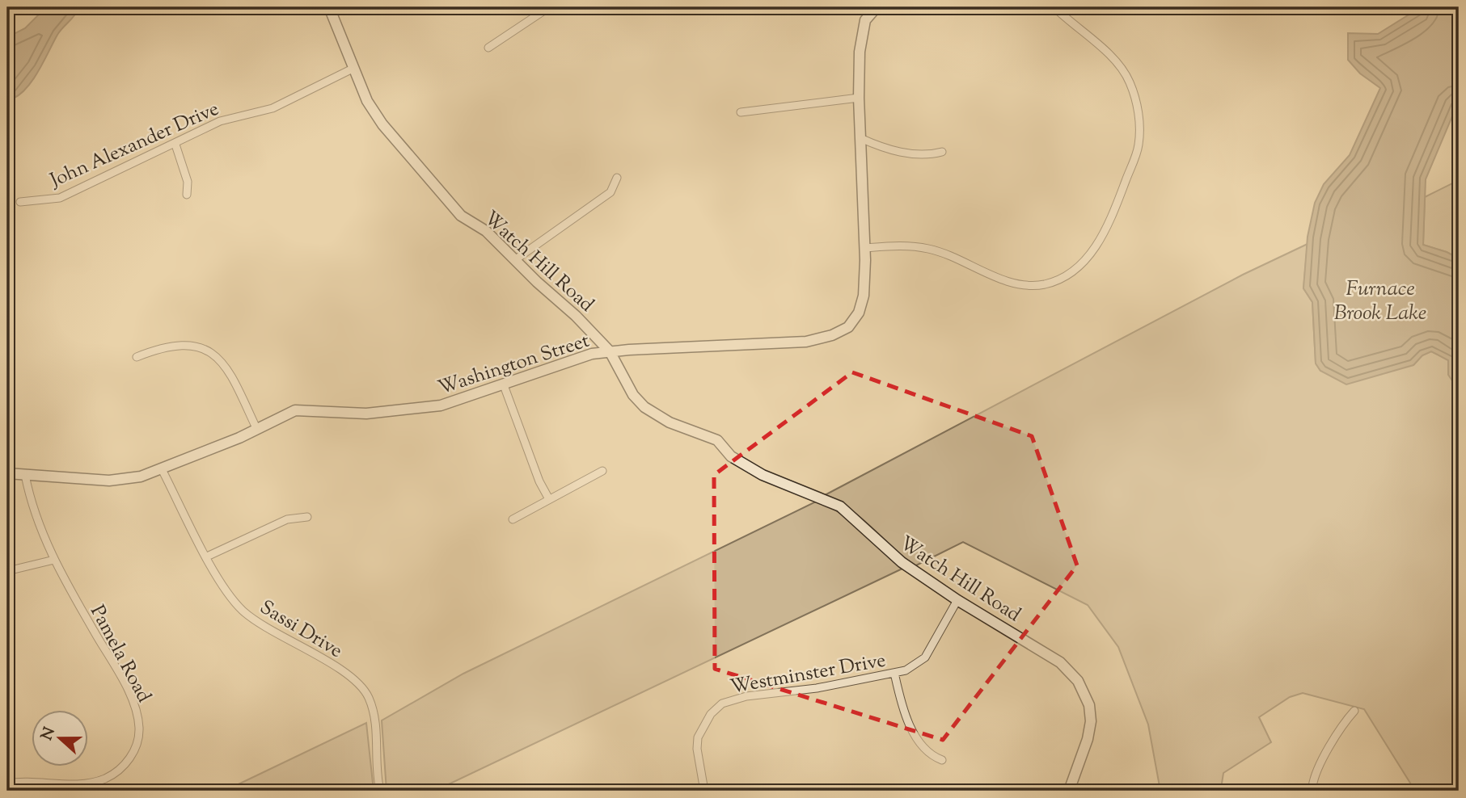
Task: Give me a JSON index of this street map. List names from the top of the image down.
{
  "streets": {
    "street": [
      "John Alexander Drive",
      "Watch Hill Road",
      "Washington Street",
      "Sassi Drive",
      "Pamela Road",
      "Westminster Drive"
    ]
  },
  "crossings": [
    ["John Alexander Drive", "Watch Hill Road"],
    ["Watch Hill Road", "Washington Street"],
    ["Watch Hill Road", "Westminster Drive"],
    ["Washington Street", "Sassi Drive"],
    ["Washington Street", "Pamela Road"]
  ],
  "water": ["Furnace Brook Lake"],
  "north": "left"
}
